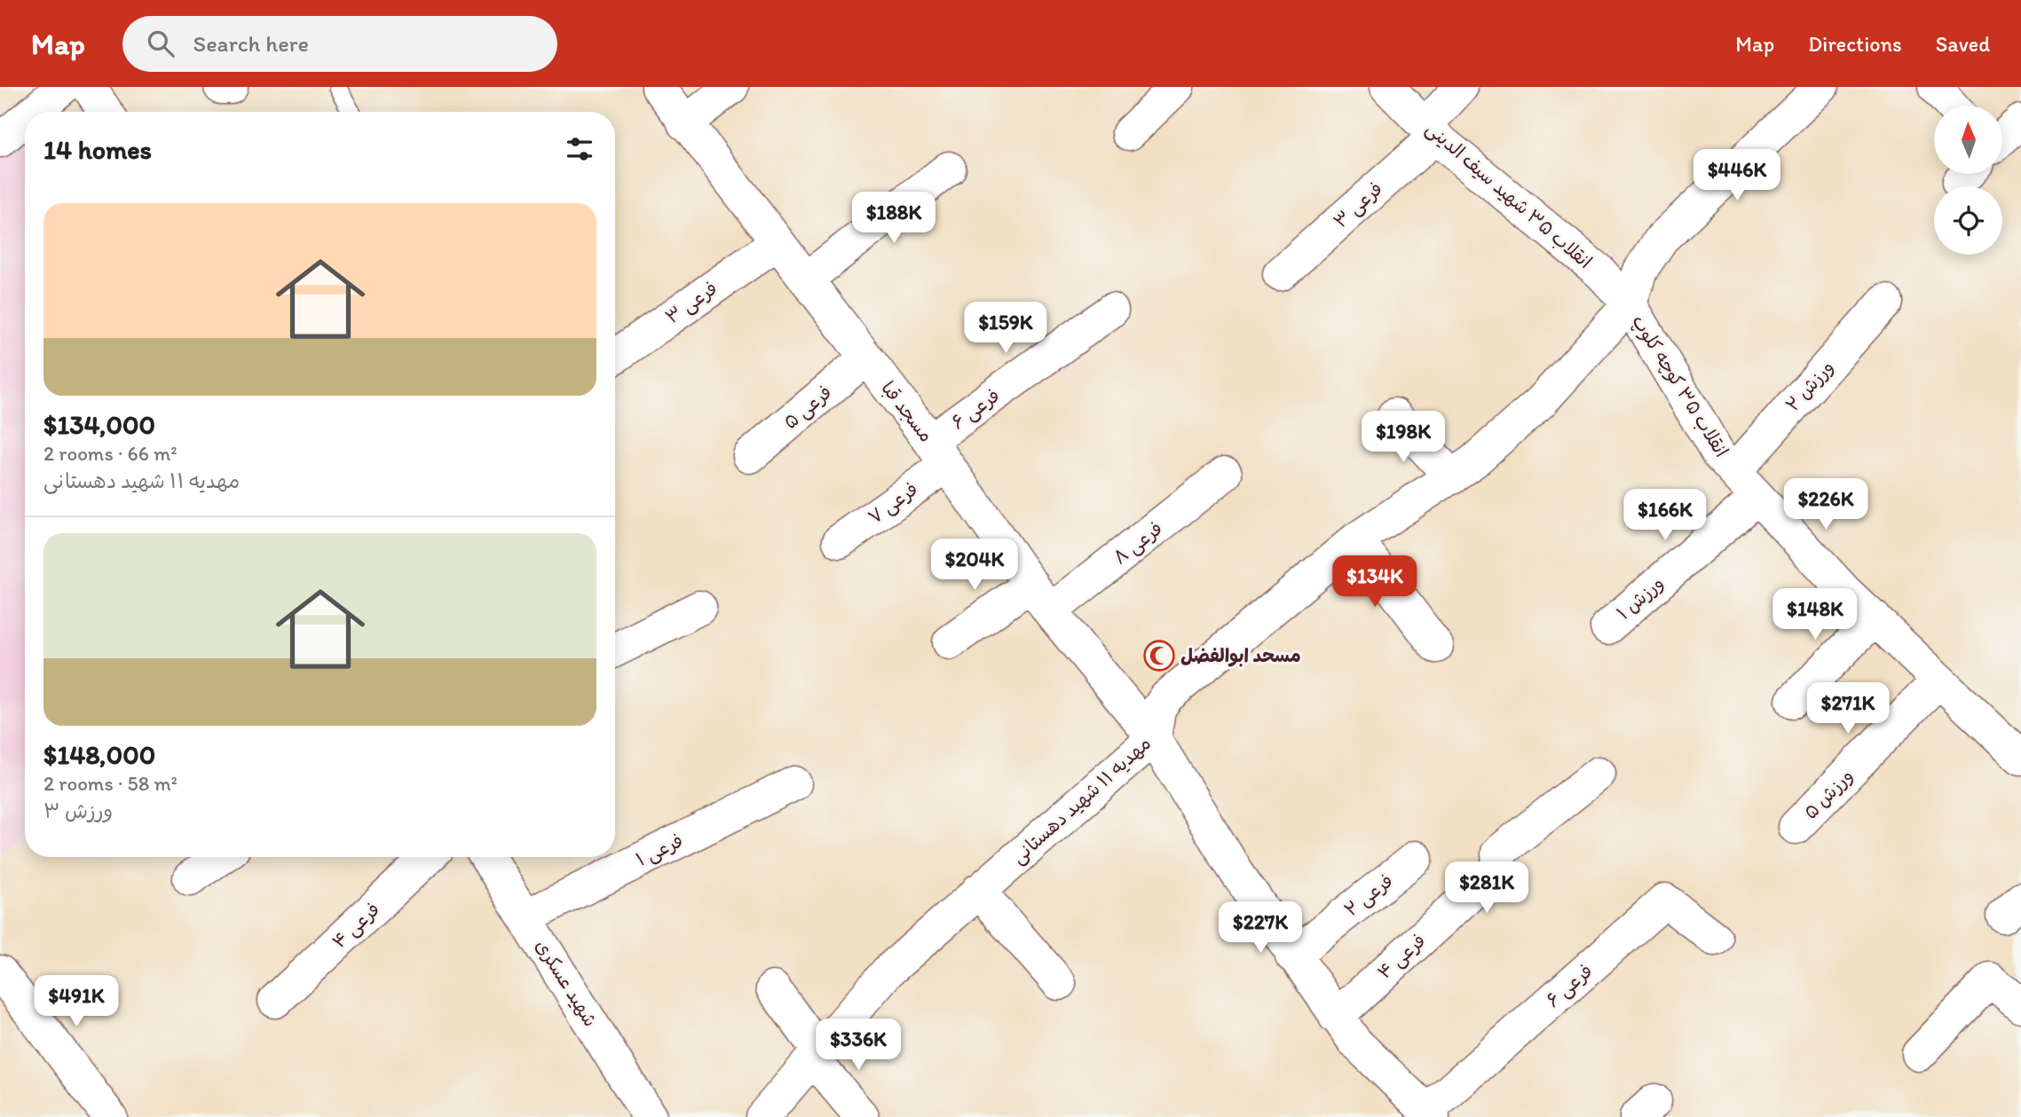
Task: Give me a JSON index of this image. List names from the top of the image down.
{
  "streets": {
    "street": [
      "انقلاب ۳۵ شهید سیف الدینی",
      "فرعی ۳",
      "انقلاب ۳۵ کوچه کلوپ",
      "ورزش ۲",
      "فرعی ۵",
      "فرعی ۶",
      "مسجد قبا",
      "فرعی ۷",
      "فرعی ۸",
      "ورزش ۱",
      "ورزش ۵",
      "مهدیه ۱۱ شهید دهستانی",
      "فرعی ۱",
      "فرعی ۲",
      "فرعی ۴",
      "شهید عسکری"
    ]
  },
  "crossings": [
    ["انقلاب ۳۵ شهید سیف الدینی", "فرعی ۳"],
    ["انقلاب ۳۵ شهید سیف الدینی", "انقلاب ۳۵ کوچه کلوپ"],
    ["انقلاب ۳۵ شهید سیف الدینی", "مهدیه ۱۱ شهید دهستانی"],
    ["فرعی ۳", "مسجد قبا"],
    ["انقلاب ۳۵ کوچه کلوپ", "ورزش ۲"],
    ["انقلاب ۳۵ کوچه کلوپ", "ورزش ۱"],
    ["انقلاب ۳۵ کوچه کلوپ", "ورزش ۵"],
    ["انقلاب ۳۵ کوچه کلوپ", "مهدیه ۱۱ شهید دهستانی"],
    ["فرعی ۵", "مسجد قبا"],
    ["فرعی ۶", "مسجد قبا"],
    ["فرعی ۶", "فرعی ۷"],
    ["مسجد قبا", "فرعی ۷"],
    ["مسجد قبا", "فرعی ۸"],
    ["مسجد قبا", "مهدیه ۱۱ شهید دهستانی"],
    ["مسجد قبا", "فرعی ۲"],
    ["مسجد قبا", "فرعی ۴"],
    ["فرعی ۱", "شهید عسکری"]
  ],
  "places": {
    "mosque": ["مسحد ابوالفضل"]
  },
  "north": "top",
  "page": {
    "header": "Map",
    "search": "Search here",
    "nav": ["Map", "Directions", "Saved"],
    "heading": "14 homes",
    "price": [
      "$446K",
      "$188K",
      "$159K",
      "$198K",
      "$226K",
      "$166K",
      "$204K",
      "$134K",
      "$148K",
      "$271K",
      "$281K",
      "$227K",
      "$491K",
      "$336K"
    ],
    "list": [
      {
        "name": "$134,000",
        "note": "2 rooms · 66 m² · مهدیه ۱۱ شهید دهستانی"
      },
      {
        "name": "$148,000",
        "note": "2 rooms · 58 m² · ورزش ۳"
      }
    ]
  }
}
